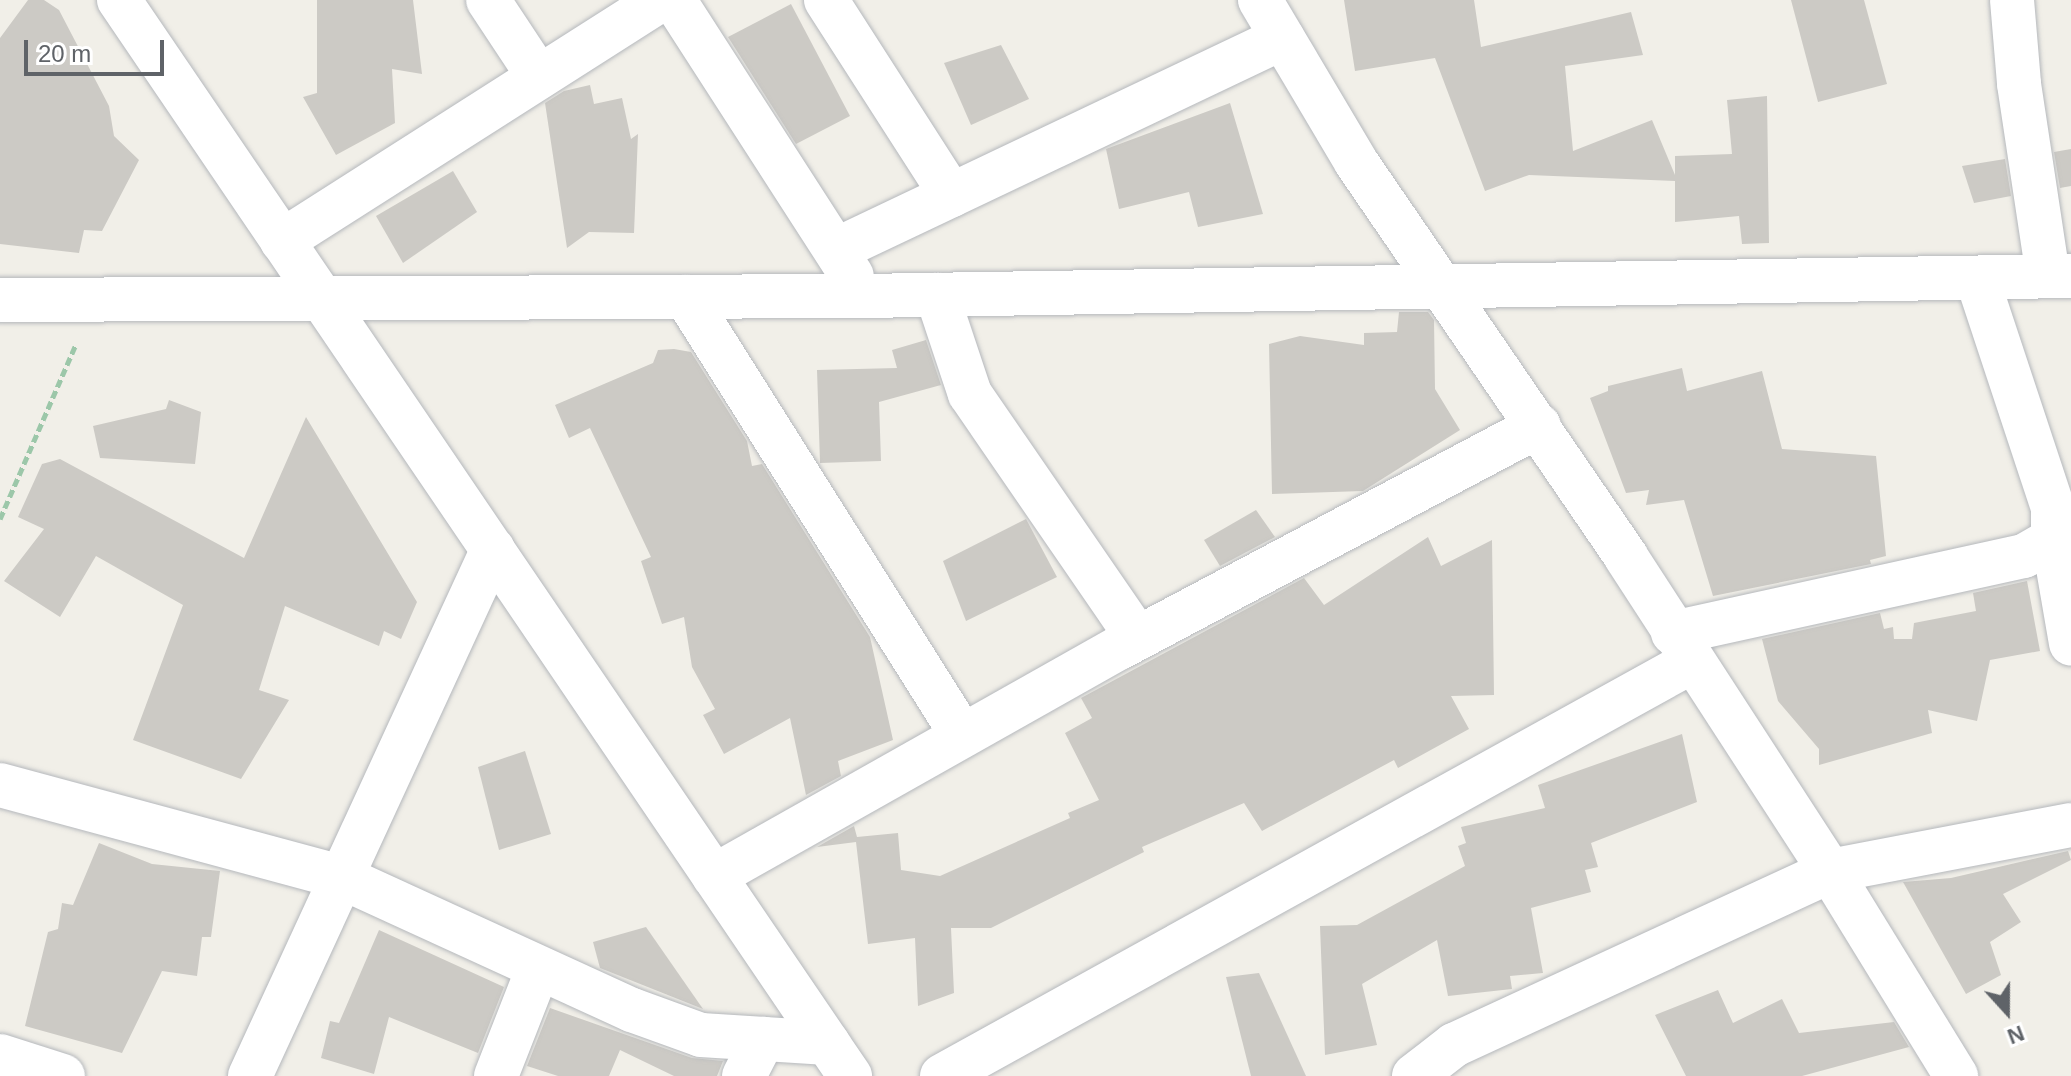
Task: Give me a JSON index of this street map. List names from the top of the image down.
{
  "scale_bar": "20 m",
  "north": "bottom"
}
